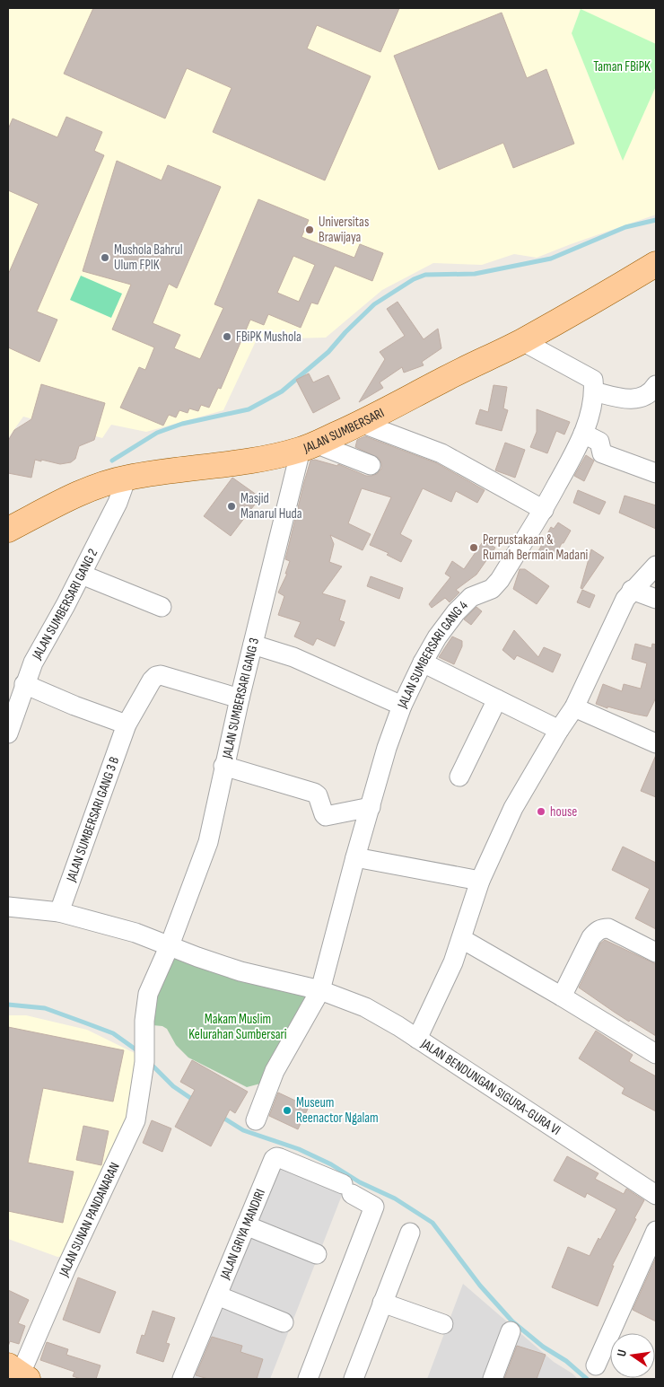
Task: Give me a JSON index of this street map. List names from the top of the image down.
{
  "streets": {
    "main road": ["JALAN SUMBERSARI"],
    "street": [
      "JALAN SUMBERSARI GANG 2",
      "JALAN SUMBERSARI GANG 4",
      "JALAN SUMBERSARI GANG 3",
      "JALAN SUMBERSARI GANG 3 B",
      "JALAN BENDUNGAN SIGURA-GURA VI",
      "JALAN SUNAN PANDANARAN",
      "JALAN GRIYA MANDIRI"
    ]
  },
  "crossings": [
    ["JALAN SUMBERSARI", "JALAN SUMBERSARI GANG 2"],
    ["JALAN SUMBERSARI", "JALAN SUMBERSARI GANG 3"],
    ["JALAN SUMBERSARI GANG 4", "JALAN BENDUNGAN SIGURA-GURA VI"],
    ["JALAN SUMBERSARI GANG 3", "JALAN SUMBERSARI GANG 3 B"],
    ["JALAN SUMBERSARI GANG 3", "JALAN BENDUNGAN SIGURA-GURA VI"],
    ["JALAN SUMBERSARI GANG 3", "JALAN SUNAN PANDANARAN"]
  ],
  "parks": ["Taman FBiPK", "Makam Muslim Kelurahan Sumbersari"],
  "places": [
    "Universitas Brawijaya",
    "Mushola Bahrul Ulum FPIK",
    "FBiPK Mushola",
    "Masjid Manarul Huda",
    "Perpustakaan & Rumah Bermain Madani",
    "house",
    "Museum Reenactor Ngalam"
  ],
  "north": "left"
}
